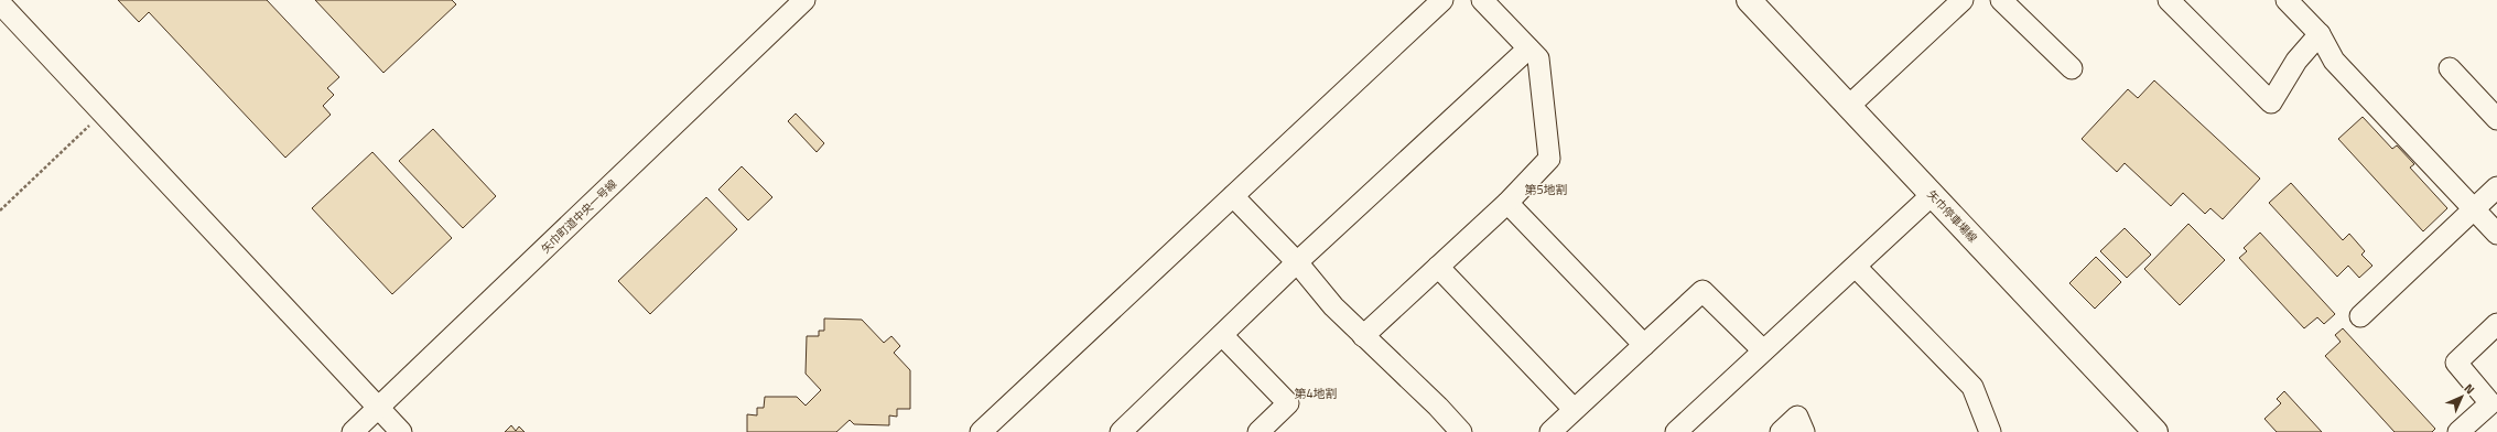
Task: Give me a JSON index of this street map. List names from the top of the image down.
{
  "streets": {
    "main road": ["矢巾停車場線"],
    "street": ["矢巾町道中央一号線"]
  },
  "districts": ["第5地割", "第4地割"],
  "north": "top right"
}
